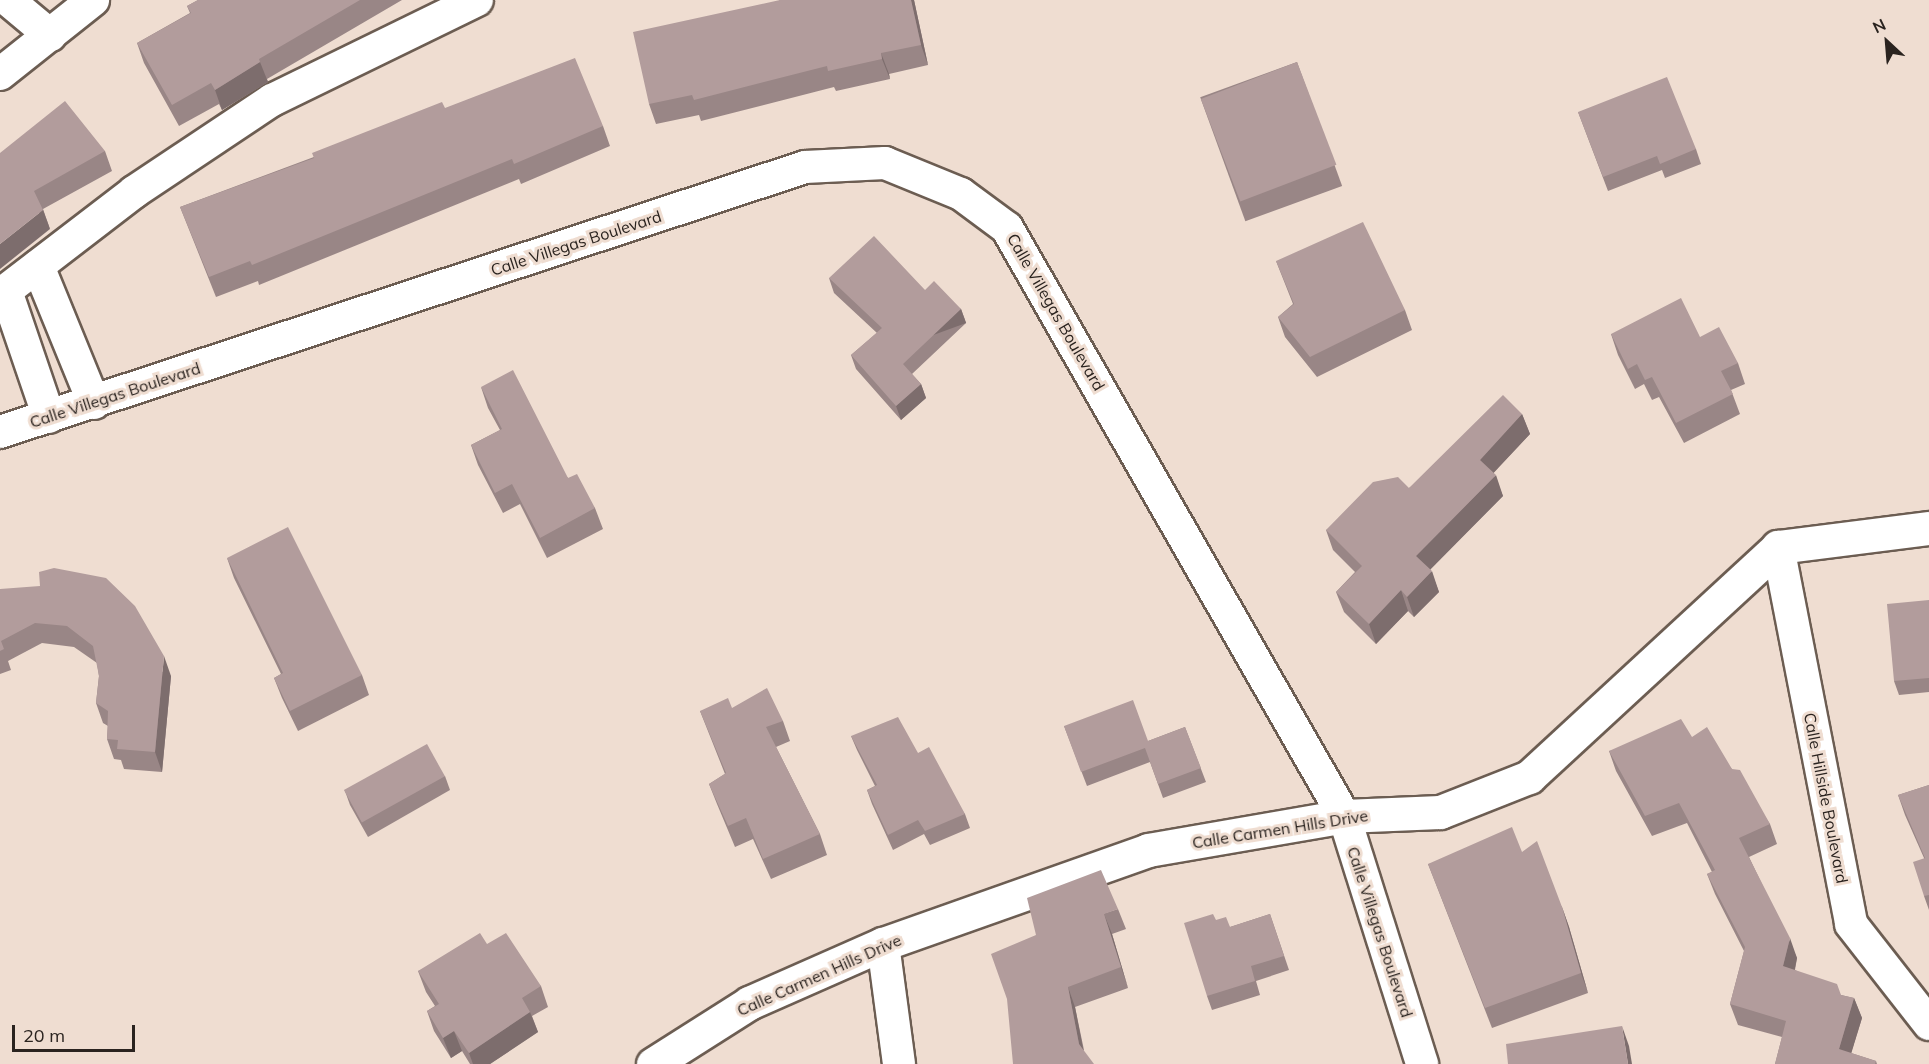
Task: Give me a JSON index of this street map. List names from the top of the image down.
{
  "streets": {
    "street": ["Calle Villegas Boulevard", "Calle Hillside Boulevard", "Calle Carmen Hills Drive"]
  },
  "crossings": [
    ["Calle Villegas Boulevard", "Calle Carmen Hills Drive"],
    ["Calle Hillside Boulevard", "Calle Carmen Hills Drive"]
  ],
  "scale_bar": "20 m",
  "north": "top left"
}
